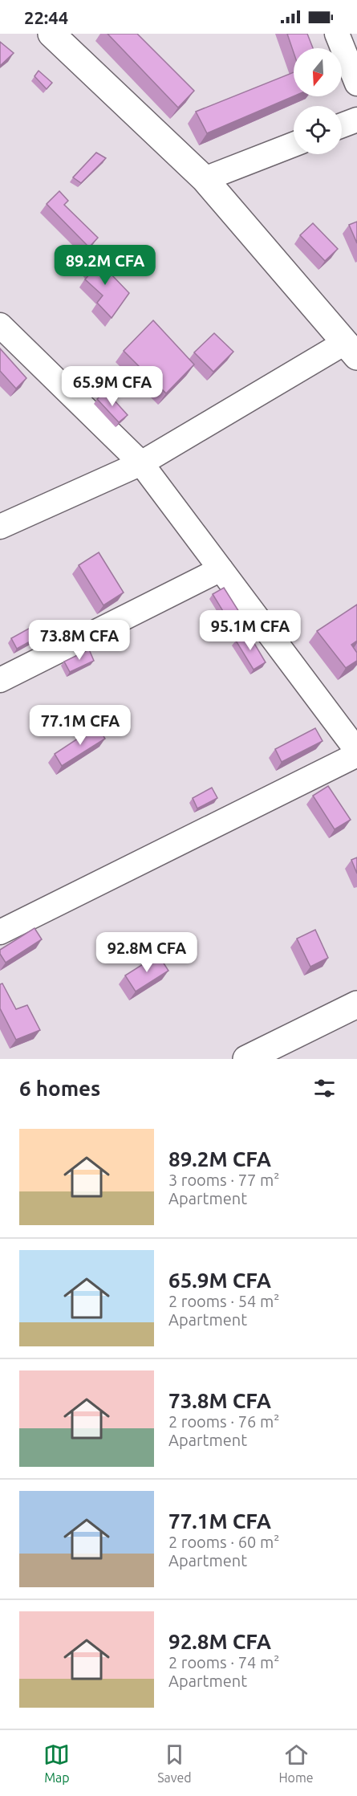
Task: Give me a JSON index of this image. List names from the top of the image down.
{
  "north": "bottom",
  "page": {
    "status": "22:44",
    "price": [
      "89.2M CFA",
      "65.9M CFA",
      "95.1M CFA",
      "73.8M CFA",
      "77.1M CFA",
      "92.8M CFA"
    ],
    "heading": "6 homes",
    "list": [
      {
        "name": "89.2M CFA",
        "note": "3 rooms · 77 m² · Apartment"
      },
      {
        "name": "65.9M CFA",
        "note": "2 rooms · 54 m² · Apartment"
      },
      {
        "name": "73.8M CFA",
        "note": "2 rooms · 76 m² · Apartment"
      },
      {
        "name": "77.1M CFA",
        "note": "2 rooms · 60 m² · Apartment"
      },
      {
        "name": "92.8M CFA",
        "note": "2 rooms · 74 m² · Apartment"
      }
    ],
    "tabs": ["Map", "Saved", "Home"]
  }
}
